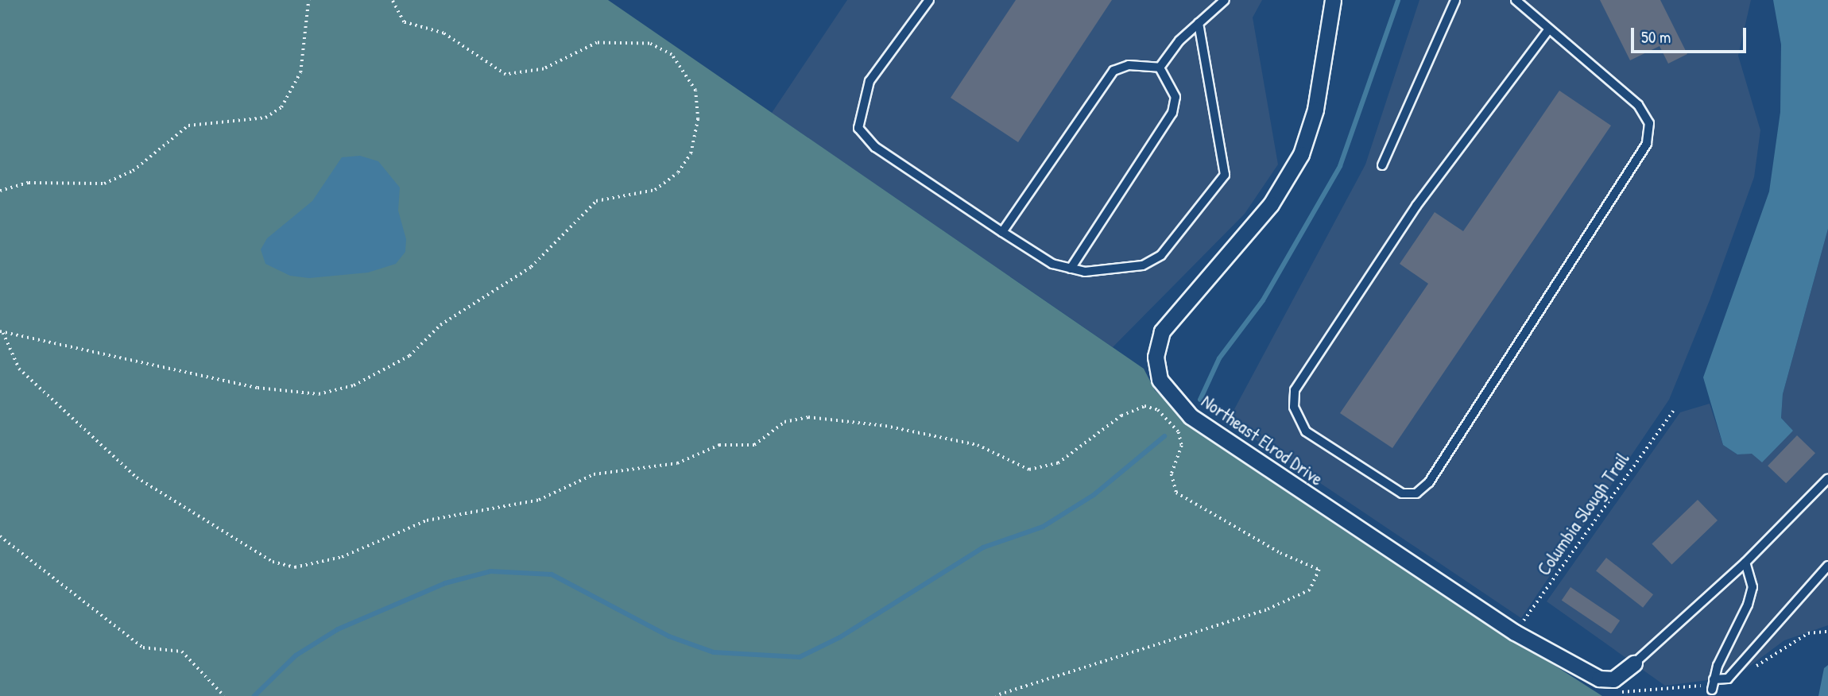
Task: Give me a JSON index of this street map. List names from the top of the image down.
{
  "streets": {
    "street": ["Northeast Elrod Drive"],
    "path": ["Columbia Slough Trail"]
  },
  "crossings": [
    ["Northeast Elrod Drive", "Columbia Slough Trail"]
  ],
  "scale_bar": "50 m"
}
